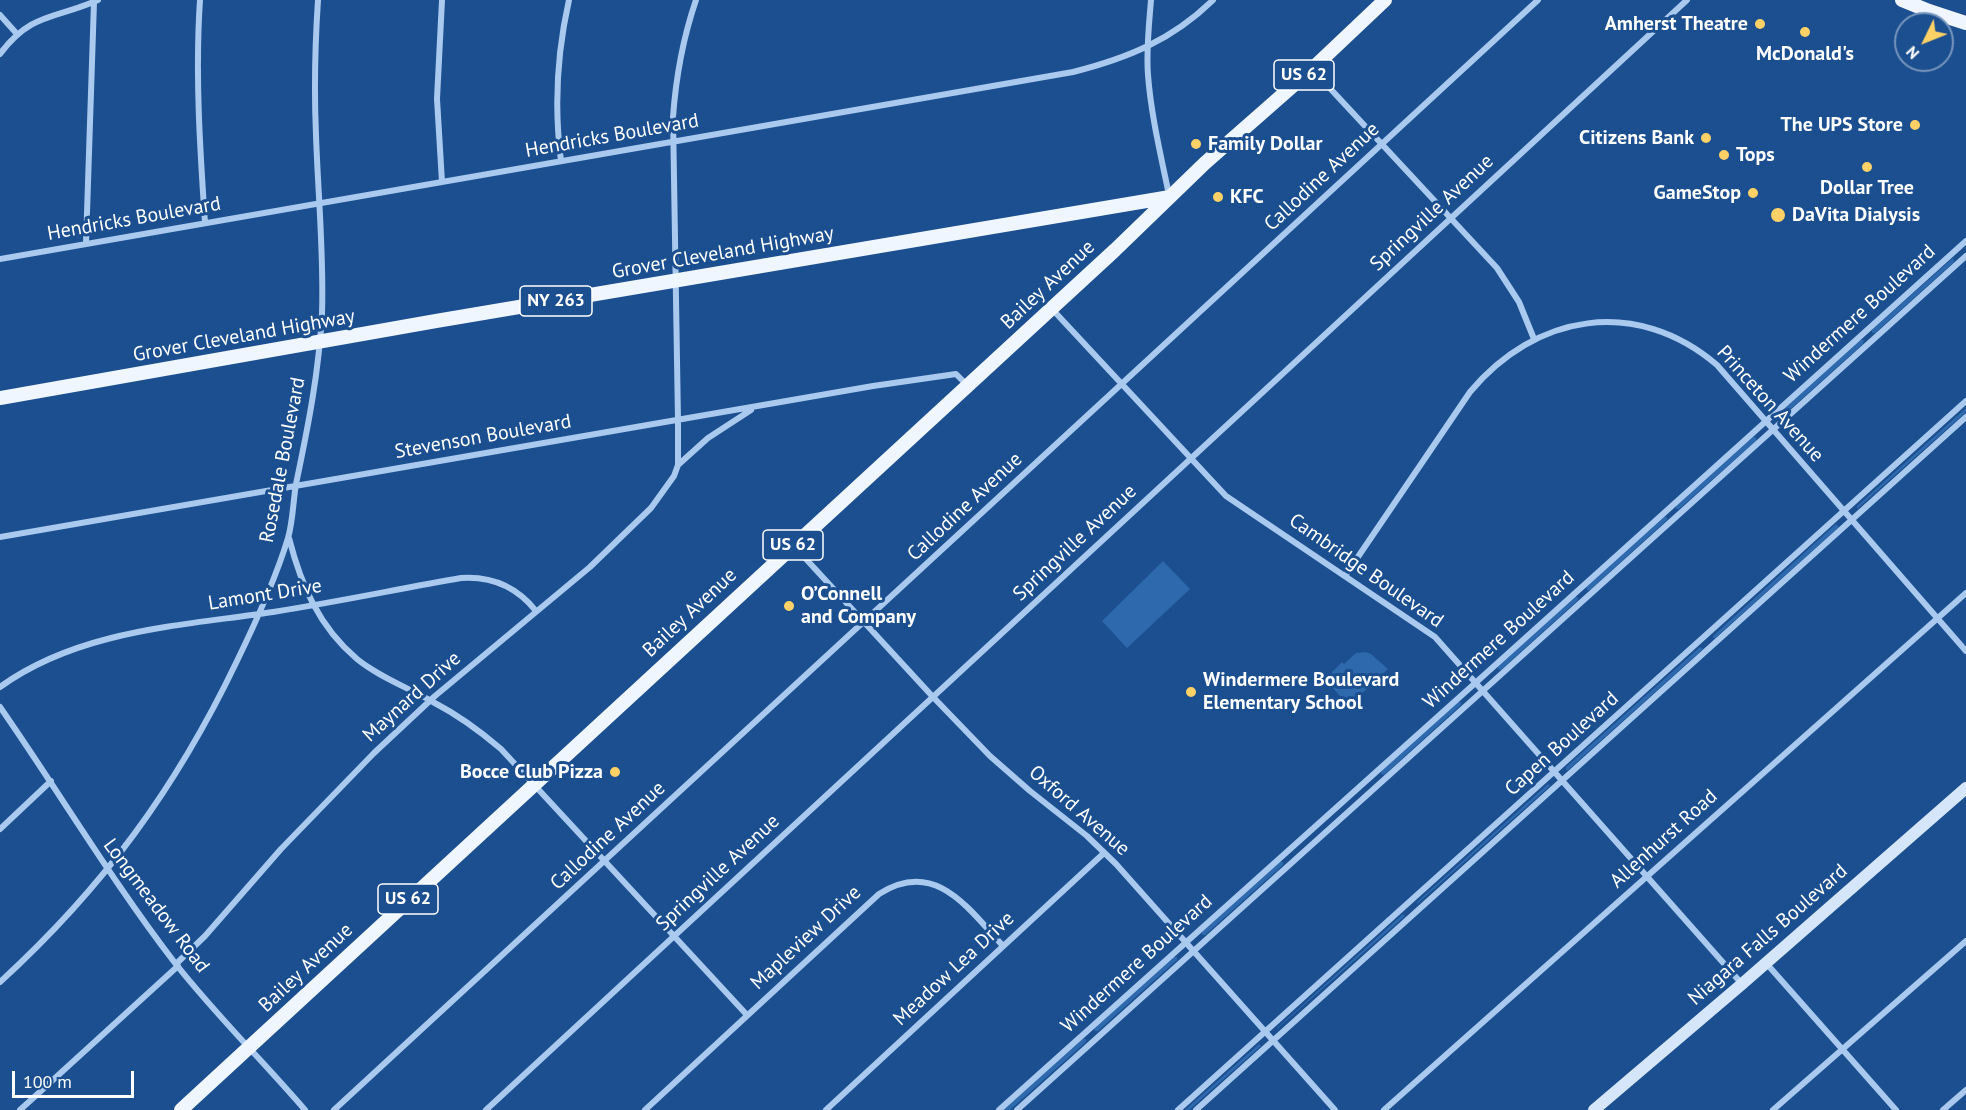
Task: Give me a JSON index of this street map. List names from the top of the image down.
{
  "streets": {
    "main road": [
      "US 62",
      "Grover Cleveland Highway",
      "Bailey Avenue",
      "NY 263",
      "Niagara Falls Boulevard"
    ],
    "street": [
      "Hendricks Boulevard",
      "Callodine Avenue",
      "Springville Avenue",
      "Windermere Boulevard",
      "Princeton Avenue",
      "Stevenson Boulevard",
      "Rosedale Boulevard",
      "Cambridge Boulevard",
      "Lamont Drive",
      "Maynard Drive",
      "Capen Boulevard",
      "Oxford Avenue",
      "Allenhurst Road",
      "Longmeadow Road",
      "Mapleview Drive",
      "Meadow Lea Drive"
    ]
  },
  "crossings": [
    ["Hendricks Boulevard", "Rosedale Boulevard"],
    ["Hendricks Boulevard", "Maynard Drive"],
    ["Callodine Avenue", "Cambridge Boulevard"],
    ["Callodine Avenue", "Oxford Avenue"],
    ["Springville Avenue", "Cambridge Boulevard"],
    ["Springville Avenue", "Oxford Avenue"],
    ["Grover Cleveland Highway", "Bailey Avenue"],
    ["Grover Cleveland Highway", "Rosedale Boulevard"],
    ["Grover Cleveland Highway", "Maynard Drive"],
    ["Bailey Avenue", "Stevenson Boulevard"],
    ["Bailey Avenue", "Cambridge Boulevard"],
    ["Bailey Avenue", "Oxford Avenue"],
    ["Bailey Avenue", "Longmeadow Road"],
    ["Windermere Boulevard", "Princeton Avenue"],
    ["Windermere Boulevard", "Cambridge Boulevard"],
    ["Windermere Boulevard", "Oxford Avenue"],
    ["Princeton Avenue", "Cambridge Boulevard"],
    ["Princeton Avenue", "Capen Boulevard"],
    ["Princeton Avenue", "Allenhurst Road"],
    ["Stevenson Boulevard", "Rosedale Boulevard"],
    ["Stevenson Boulevard", "Maynard Drive"],
    ["Rosedale Boulevard", "Lamont Drive"],
    ["Rosedale Boulevard", "Longmeadow Road"],
    ["Cambridge Boulevard", "Capen Boulevard"],
    ["Cambridge Boulevard", "Allenhurst Road"],
    ["Cambridge Boulevard", "Niagara Falls Boulevard"],
    ["Lamont Drive", "Maynard Drive"],
    ["Maynard Drive", "Longmeadow Road"],
    ["Capen Boulevard", "Oxford Avenue"],
    ["Oxford Avenue", "Meadow Lea Drive"],
    ["Mapleview Drive", "Meadow Lea Drive"]
  ],
  "places": [
    "Amherst Theatre",
    "McDonald's",
    "The UPS Store",
    "Citizens Bank",
    "Family Dollar",
    "Tops",
    "Dollar Tree",
    "GameStop",
    "KFC",
    "DaVita Dialysis",
    "O’Connell and Company",
    "Windermere Boulevard Elementary School",
    "Bocce Club Pizza"
  ],
  "scale_bar": "100 m",
  "north": "bottom left"
}
